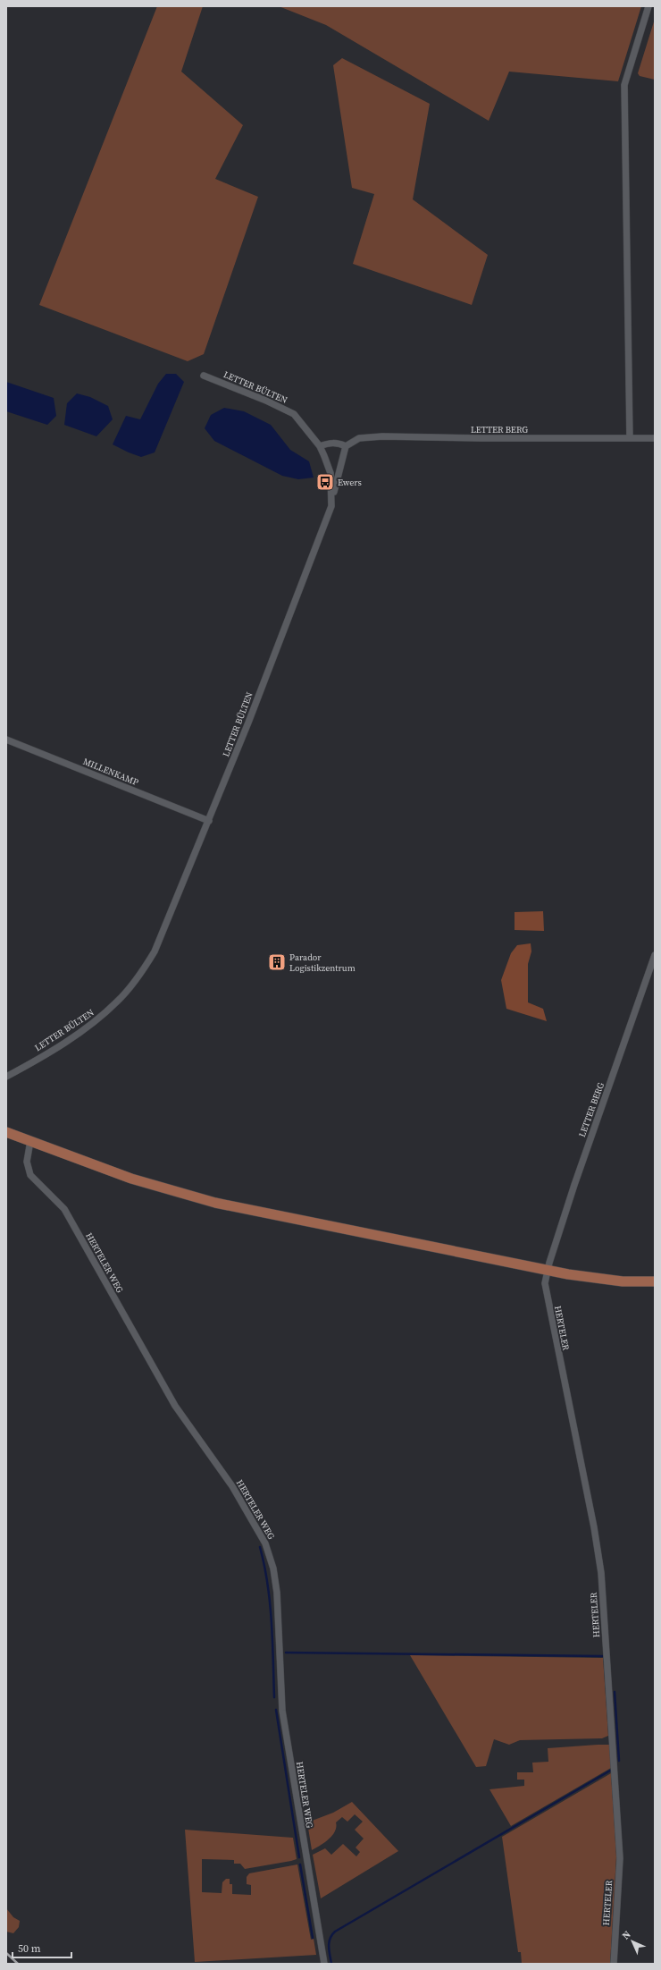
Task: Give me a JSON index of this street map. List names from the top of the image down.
{
  "streets": {
    "street": [
      "LETTER BÜLTEN",
      "LETTER BERG",
      "MILLENKAMP",
      "HERTELER WEG",
      "HERTELER"
    ]
  },
  "crossings": [
    ["LETTER BÜLTEN", "MILLENKAMP"],
    ["LETTER BERG", "HERTELER"]
  ],
  "places": {
    "bus stop": ["Ewers"],
    "building": ["Parador Logistikzentrum"]
  },
  "scale_bar": "50 m",
  "north": "top left"
}
